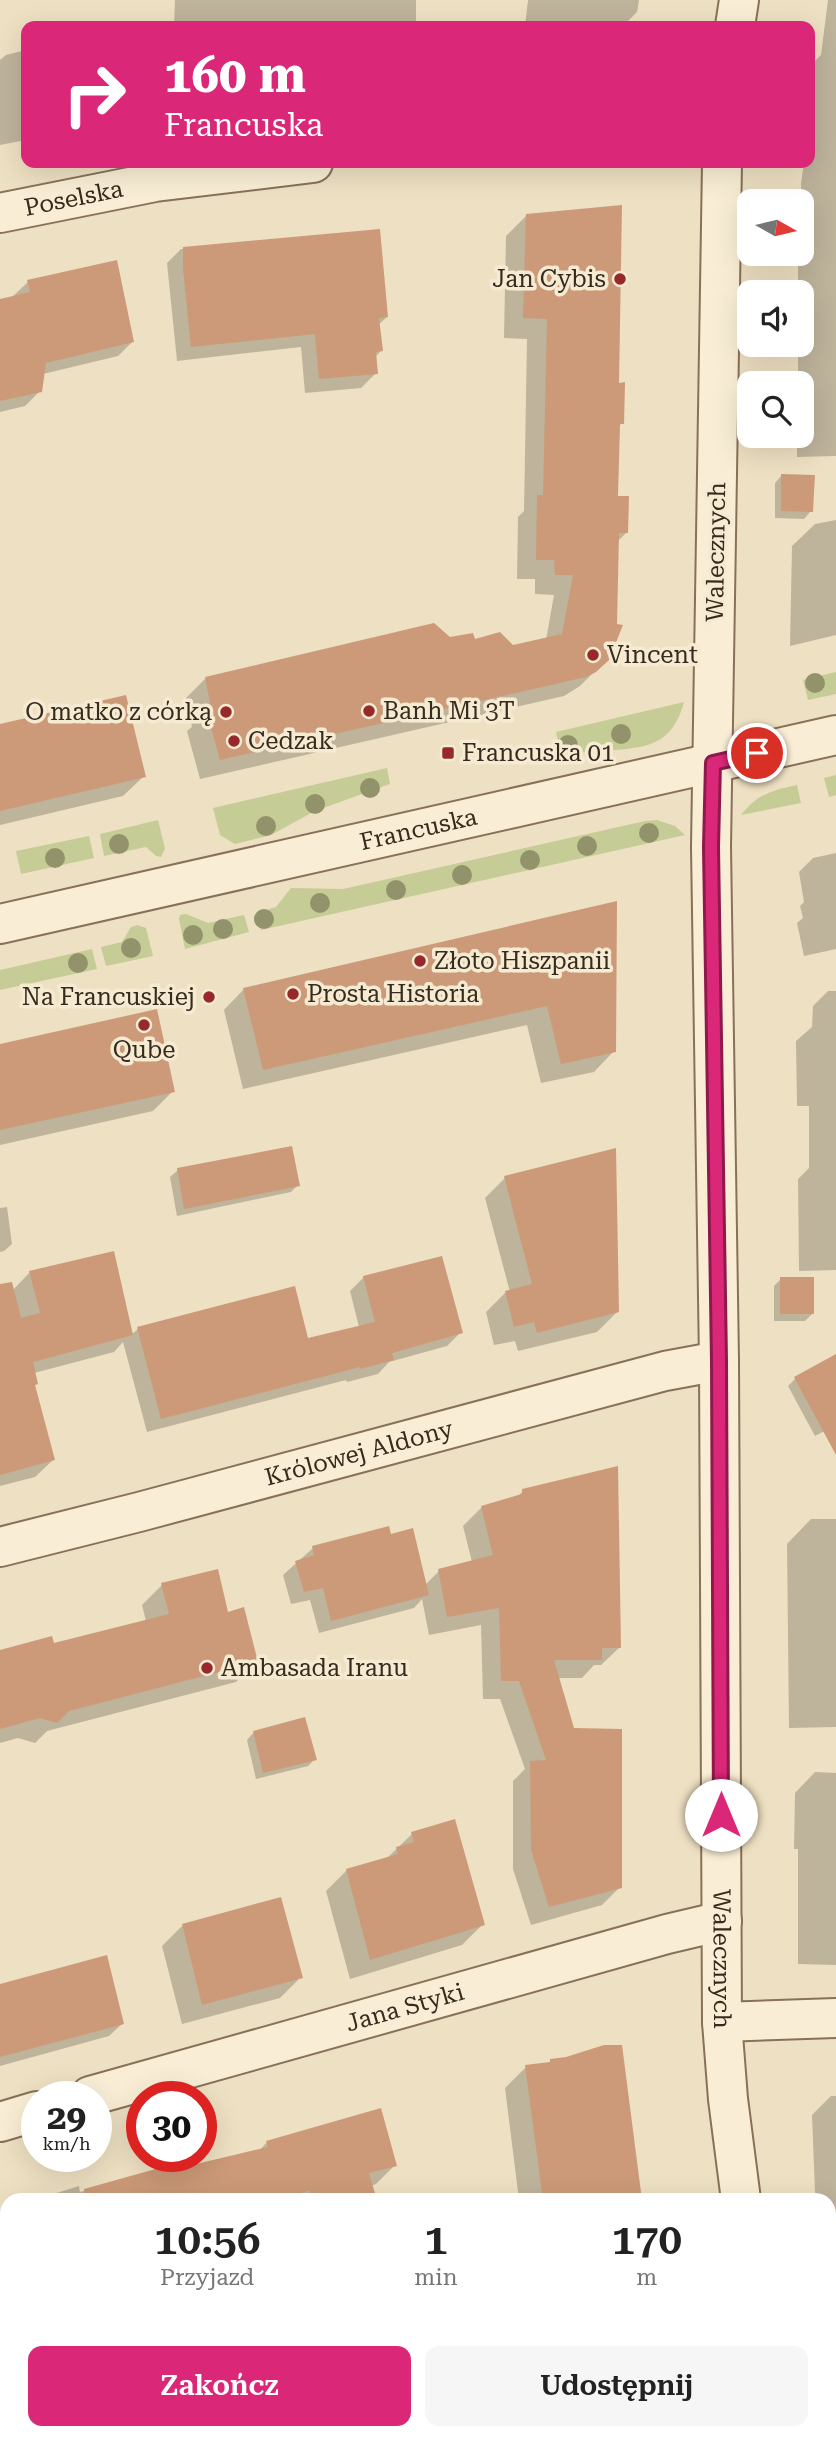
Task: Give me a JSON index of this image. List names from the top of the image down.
{
  "streets": {
    "street": [
      "Poselska",
      "Walecznych",
      "Francuska",
      "Królowej Aldony",
      "Jana Styki"
    ]
  },
  "crossings": [
    ["Walecznych", "Francuska"],
    ["Walecznych", "Królowej Aldony"],
    ["Walecznych", "Jana Styki"]
  ],
  "places": {
    "other": [
      "Jan Cybis",
      "Vincent",
      "Banh Mi 3T",
      "O matko z córką",
      "Cedzak",
      "Złoto Hiszpanii",
      "Prosta Historia",
      "Na Francuskiej",
      "Qube",
      "Ambasada Iranu"
    ],
    "transit": ["Francuska 01"]
  },
  "north": "right",
  "page": {
    "turn": ["160 m", "Francuska"],
    "speed": "29 km/h",
    "limit": "30",
    "eta": [
      "10:56",
      "Przyjazd",
      "1",
      "min",
      "170",
      "m"
    ],
    "buttons": ["Zakończ", "Udostępnij"]
  }
}
